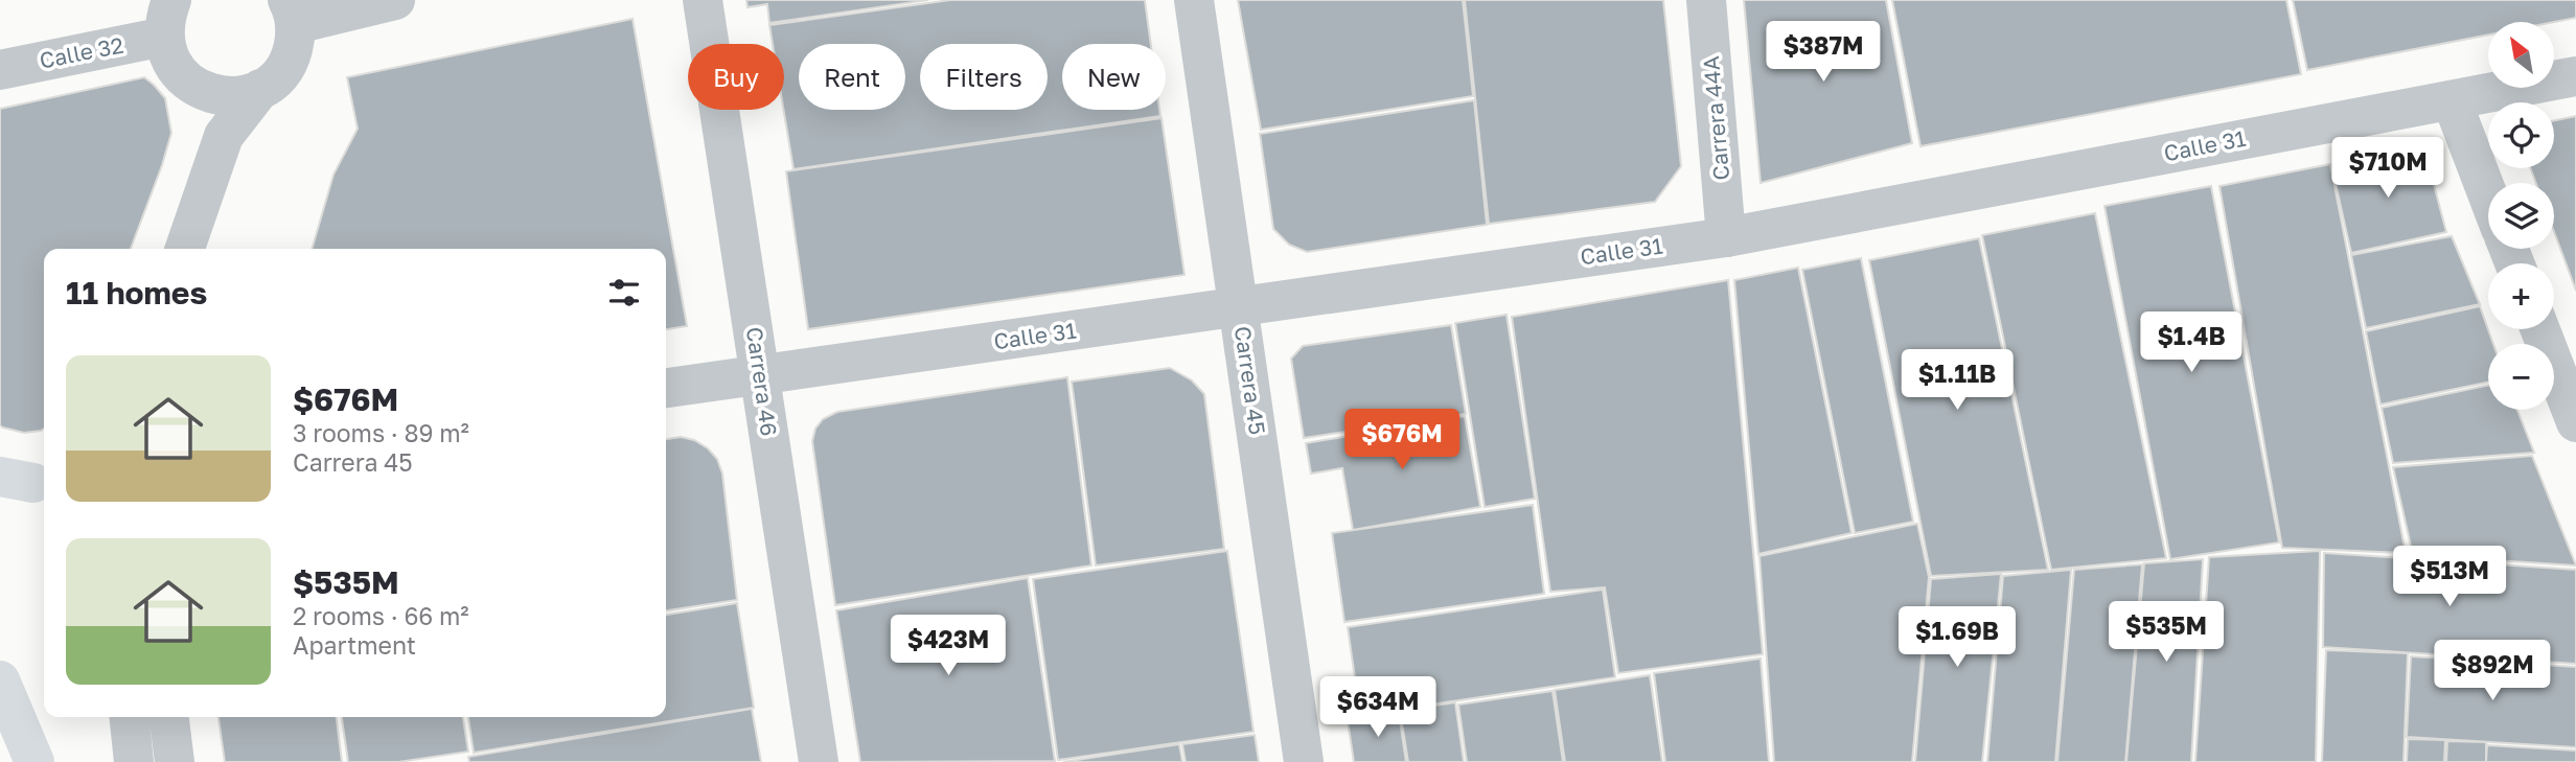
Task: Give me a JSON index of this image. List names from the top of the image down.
{
  "streets": {
    "street": [
      "Calle 32",
      "Carrera 44A",
      "Calle 31",
      "Carrera 45",
      "Carrera 46"
    ]
  },
  "crossings": [
    ["Carrera 44A", "Calle 31"],
    ["Calle 31", "Carrera 45"],
    ["Calle 31", "Carrera 46"]
  ],
  "north": "top left",
  "page": {
    "price": [
      "$387M",
      "$710M",
      "$1.4B",
      "$1.11B",
      "$676M",
      "$513M",
      "$535M",
      "$1.69B",
      "$423M",
      "$892M",
      "$634M"
    ],
    "map_buttons": ["+", "−"],
    "chip": [
      "Buy",
      "Rent",
      "Filters",
      "New"
    ],
    "heading": "11 homes",
    "list": [
      {
        "name": "$676M",
        "note": "3 rooms · 89 m² · Carrera 45"
      },
      {
        "name": "$535M",
        "note": "2 rooms · 66 m² · Apartment"
      }
    ]
  }
}
